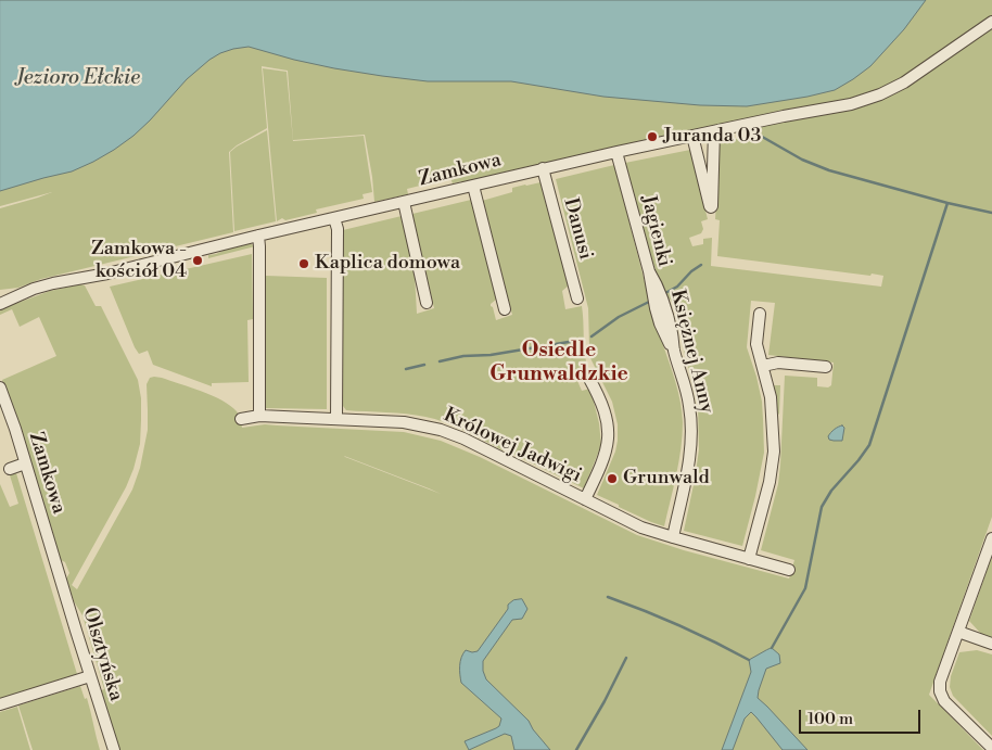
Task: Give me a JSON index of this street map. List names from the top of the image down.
{
  "streets": {
    "street": [
      "Zamkowa",
      "Danusi",
      "Jagienki",
      "Księżnej Anny",
      "Królowej Jadwigi",
      "Olsztyńska"
    ]
  },
  "crossings": [
    ["Zamkowa", "Danusi"],
    ["Zamkowa", "Jagienki"],
    ["Zamkowa", "Olsztyńska"],
    ["Jagienki", "Księżnej Anny"],
    ["Księżnej Anny", "Królowej Jadwigi"]
  ],
  "districts": ["Osiedle Grunwaldzkie"],
  "water": ["Jezioro Ełckie"],
  "places": [
    "Juranda 03",
    "Zamkowa - kościół 04",
    "Kaplica domowa",
    "Grunwald"
  ],
  "scale_bar": "100 m"
}
